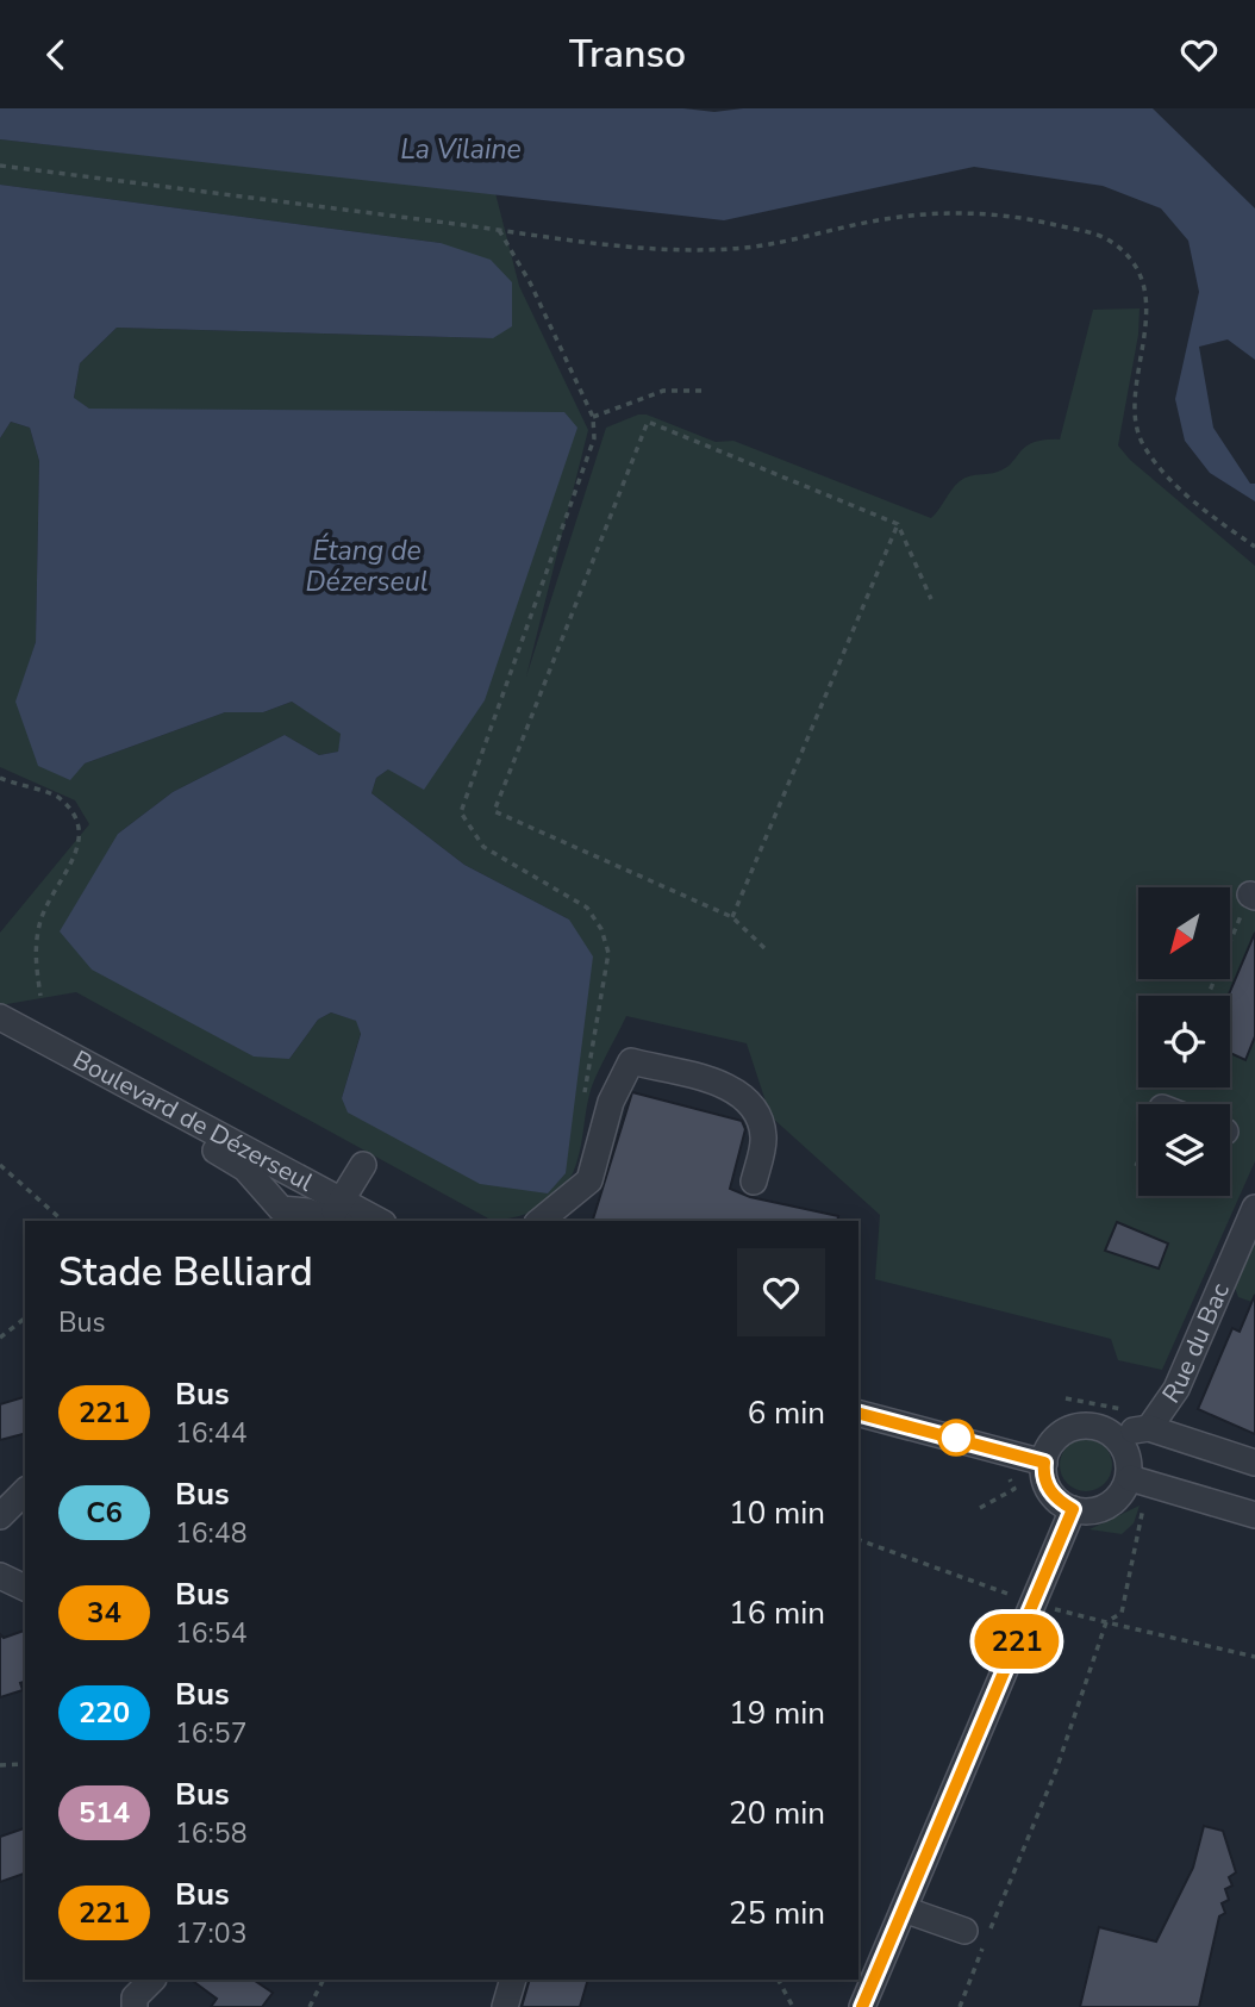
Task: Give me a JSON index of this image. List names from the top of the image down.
{
  "streets": {
    "street": ["Boulevard de Dézerseul", "Rue du Bac"]
  },
  "water": ["La Vilaine", "Étang de Dézerseul"],
  "lines": ["bus line 221"],
  "north": "bottom left",
  "page": {
    "header": "Transo",
    "on_map": "221",
    "heading": ["Stade Belliard", "Bus"],
    "list": [
      {
        "mark": "221",
        "name": "Bus",
        "note": "16:44",
        "value": "6 min"
      },
      {
        "mark": "C6",
        "name": "Bus",
        "note": "16:48",
        "value": "10 min"
      },
      {
        "mark": "34",
        "name": "Bus",
        "note": "16:54",
        "value": "16 min"
      },
      {
        "mark": "220",
        "name": "Bus",
        "note": "16:57",
        "value": "19 min"
      },
      {
        "mark": "514",
        "name": "Bus",
        "note": "16:58",
        "value": "20 min"
      },
      {
        "mark": "221",
        "name": "Bus",
        "note": "17:03",
        "value": "25 min"
      }
    ]
  }
}
